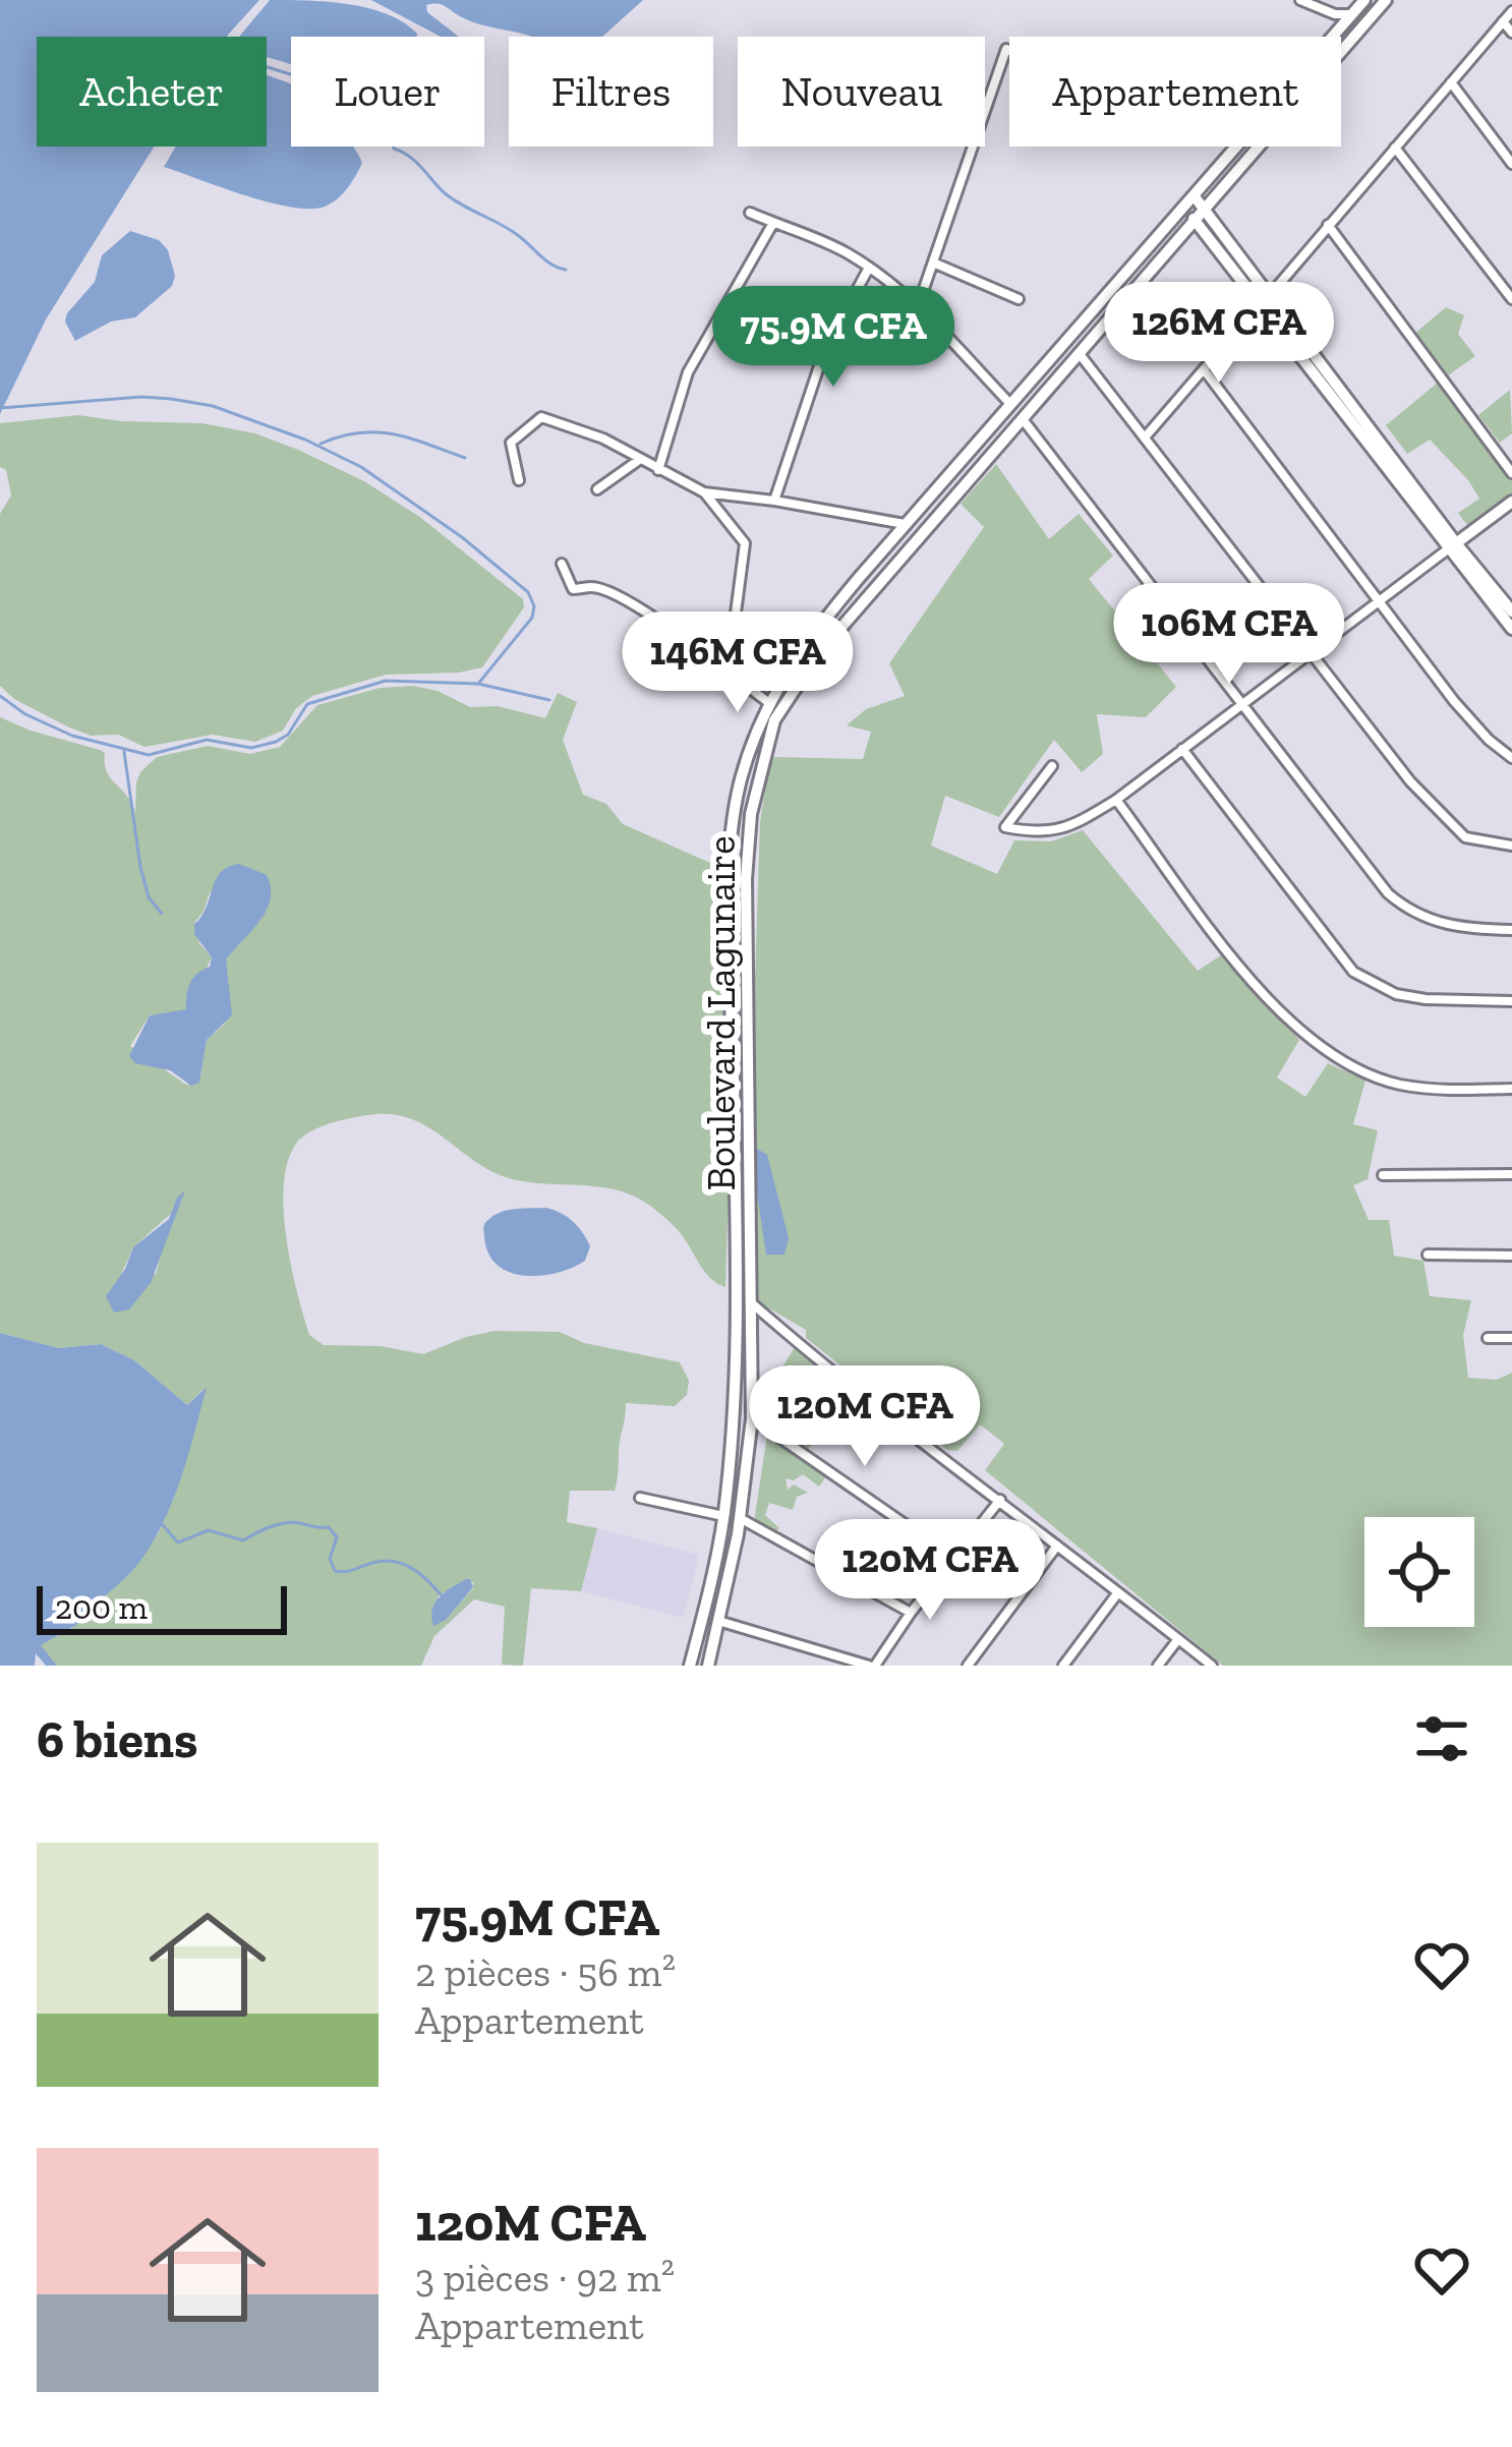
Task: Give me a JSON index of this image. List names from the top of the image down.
{
  "streets": {
    "main road": ["Boulevard Lagunaire"]
  },
  "scale_bar": "200 m",
  "page": {
    "chip": [
      "Acheter",
      "Louer",
      "Filtres",
      "Nouveau",
      "Appartement"
    ],
    "price": [
      "126M CFA",
      "75.9M CFA",
      "106M CFA",
      "146M CFA",
      "120M CFA",
      "120M CFA"
    ],
    "scale": "200 m",
    "heading": "6 biens",
    "list": [
      {
        "name": "75.9M CFA",
        "note": "2 pièces · 56 m² · Appartement"
      },
      {
        "name": "120M CFA",
        "note": "3 pièces · 92 m² · Appartement"
      }
    ]
  }
}
